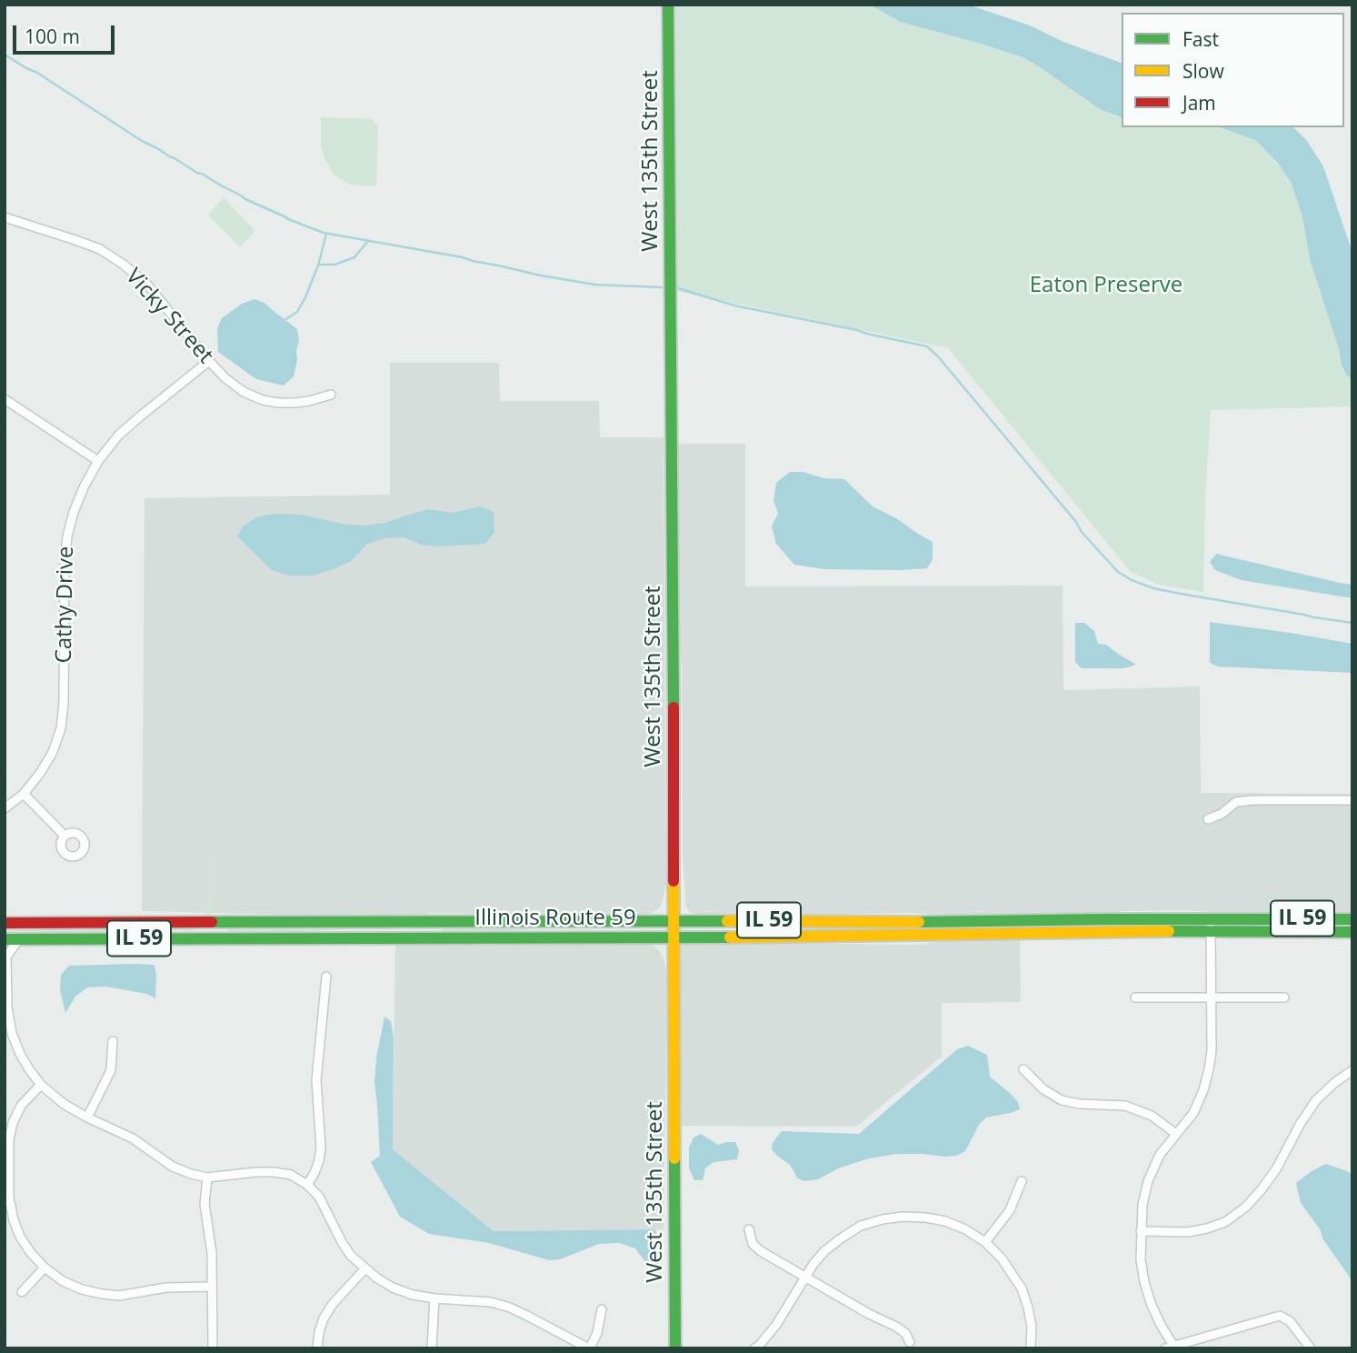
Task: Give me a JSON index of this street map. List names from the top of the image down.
{
  "streets": {
    "main road": ["West 135th Street", "Illinois Route 59", "IL 59"],
    "street": ["Vicky Street", "Cathy Drive"]
  },
  "crossings": [
    ["West 135th Street", "Illinois Route 59"],
    ["Vicky Street", "Cathy Drive"],
    ["Illinois Route 59", "IL 59"]
  ],
  "parks": ["Eaton Preserve"],
  "legend": ["Fast", "Slow", "Jam"],
  "scale_bar": "100 m"
}
